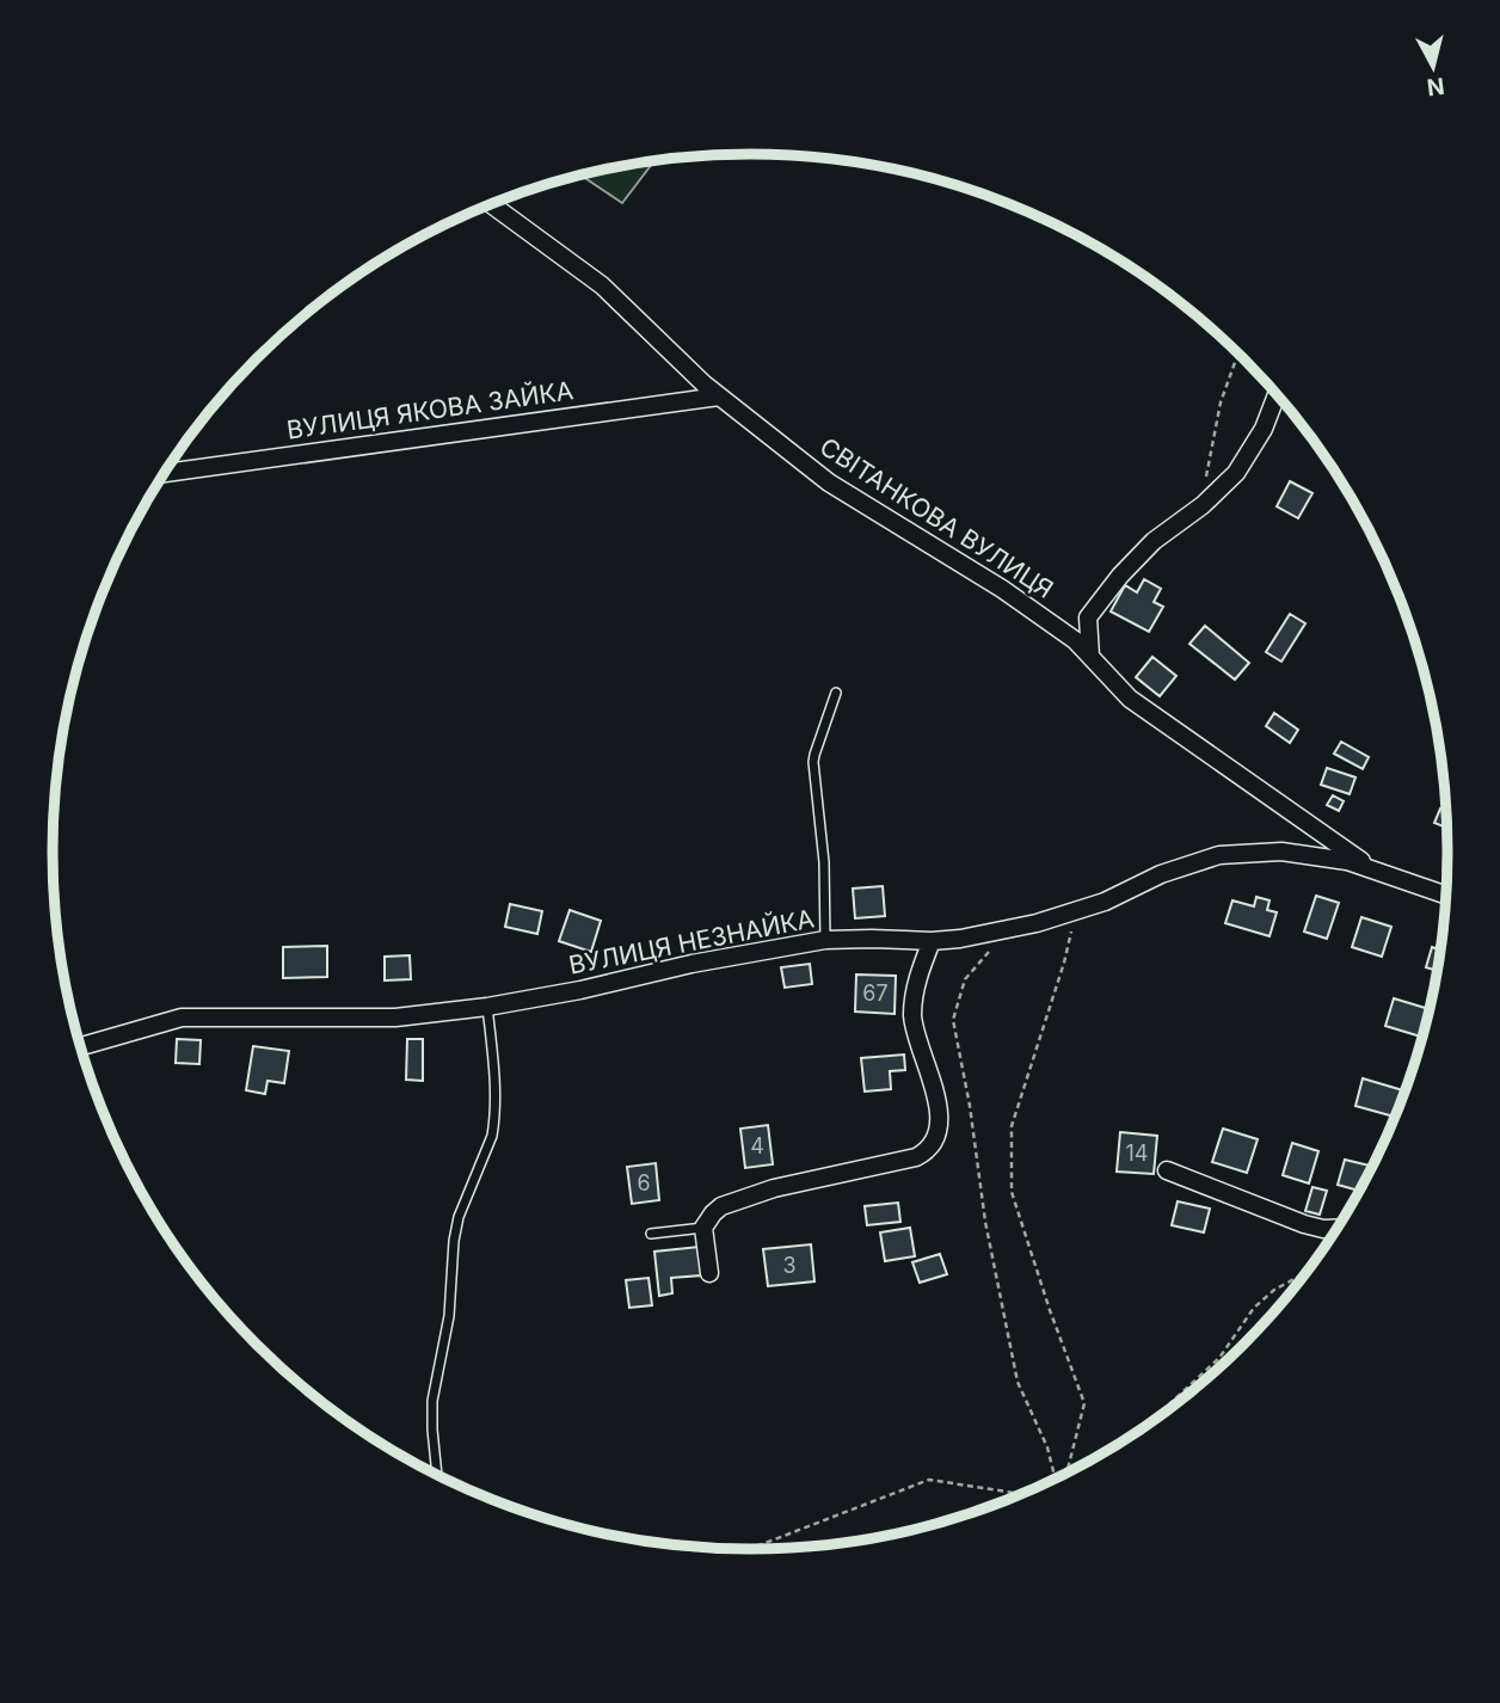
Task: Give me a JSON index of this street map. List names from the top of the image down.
{
  "streets": {
    "street": ["ВУЛИЦЯ ЯКОВА ЗАЙКА", "СВІТАНКОВА ВУЛИЦЯ", "ВУЛИЦЯ НЕЗНАЙКА"]
  },
  "crossings": [
    ["ВУЛИЦЯ ЯКОВА ЗАЙКА", "СВІТАНКОВА ВУЛИЦЯ"],
    ["СВІТАНКОВА ВУЛИЦЯ", "ВУЛИЦЯ НЕЗНАЙКА"]
  ],
  "house_numbers": [
    "67",
    "4",
    "14",
    "6",
    "3"
  ],
  "north": "bottom"
}
